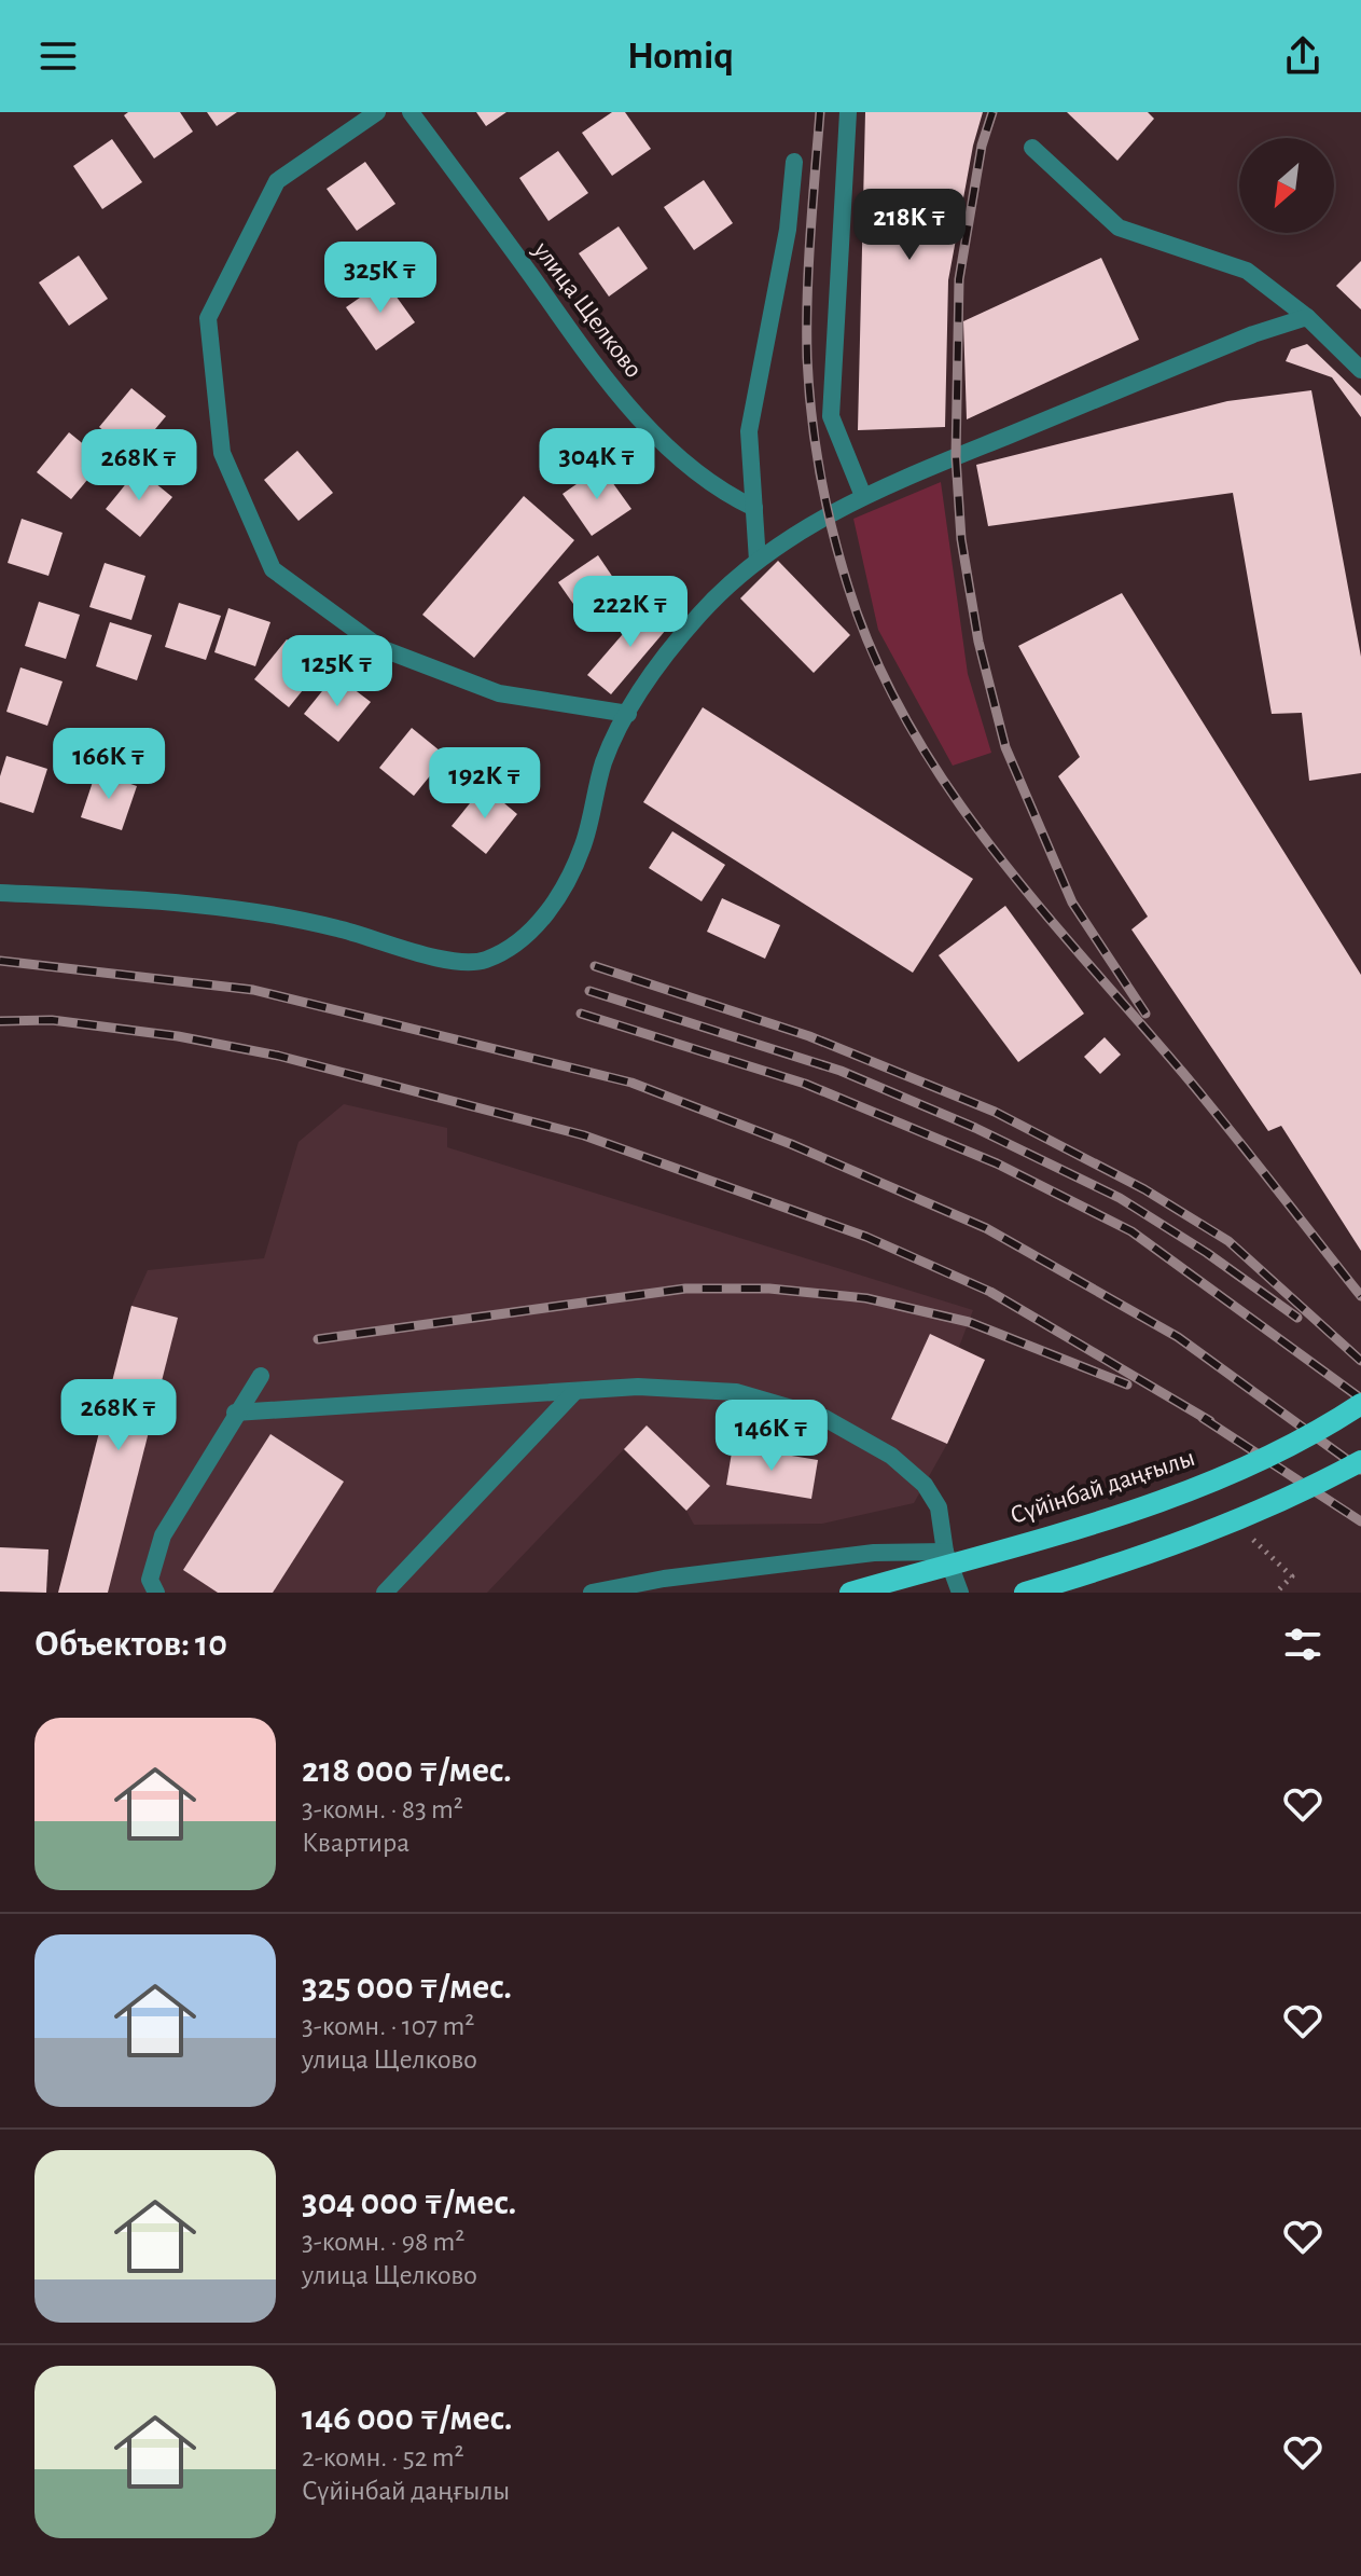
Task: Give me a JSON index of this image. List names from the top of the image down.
{
  "streets": {
    "main road": ["Сүйінбай даңғылы"],
    "street": ["улица Щелково"]
  },
  "north": "bottom left",
  "page": {
    "header": "Homiq",
    "price": [
      "218K ₸",
      "325K ₸",
      "304K ₸",
      "268K ₸",
      "222K ₸",
      "125K ₸",
      "166K ₸",
      "192K ₸",
      "268K ₸",
      "146K ₸"
    ],
    "heading": "Объектов: 10",
    "list": [
      {
        "name": "218 000 ₸/мес.",
        "note": "3-комн. · 83 m² · Квартира"
      },
      {
        "name": "325 000 ₸/мес.",
        "note": "3-комн. · 107 m² · улица Щелково"
      },
      {
        "name": "304 000 ₸/мес.",
        "note": "3-комн. · 98 m² · улица Щелково"
      },
      {
        "name": "146 000 ₸/мес.",
        "note": "2-комн. · 52 m² · Сүйінбай даңғылы"
      }
    ]
  }
}
